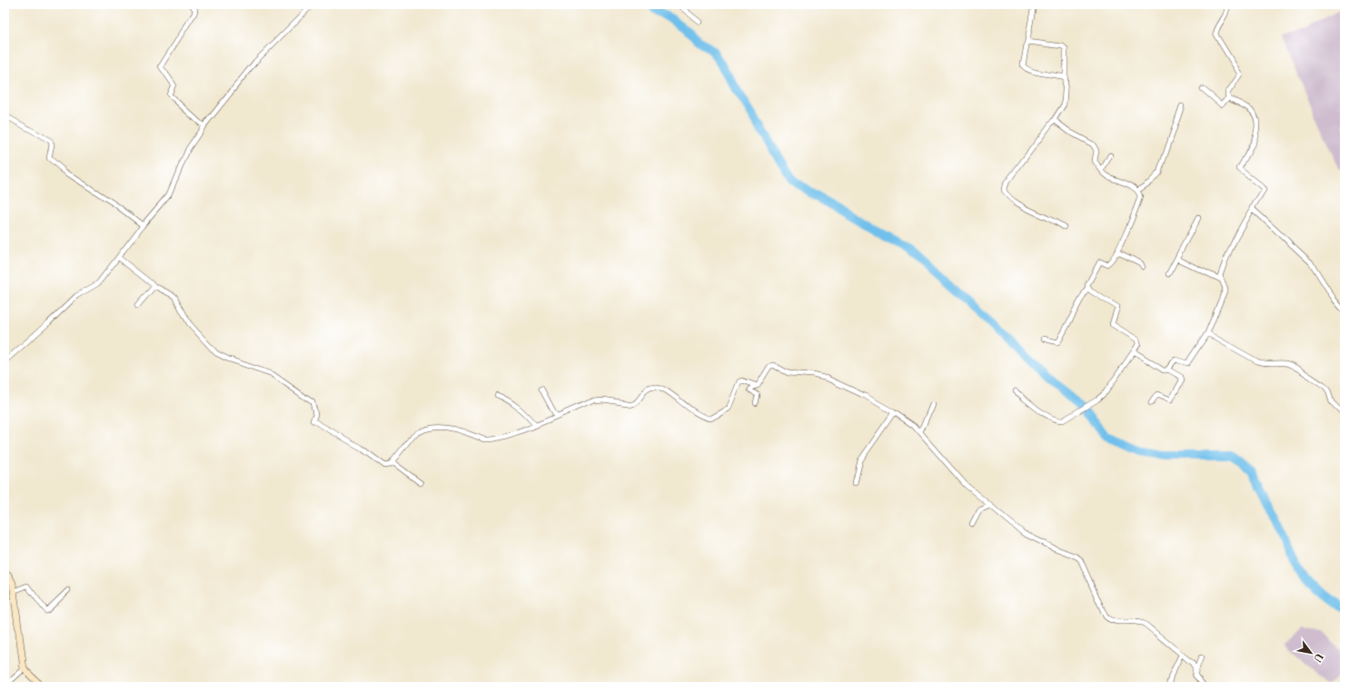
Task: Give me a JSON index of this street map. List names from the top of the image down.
{
  "north": "bottom right"
}
